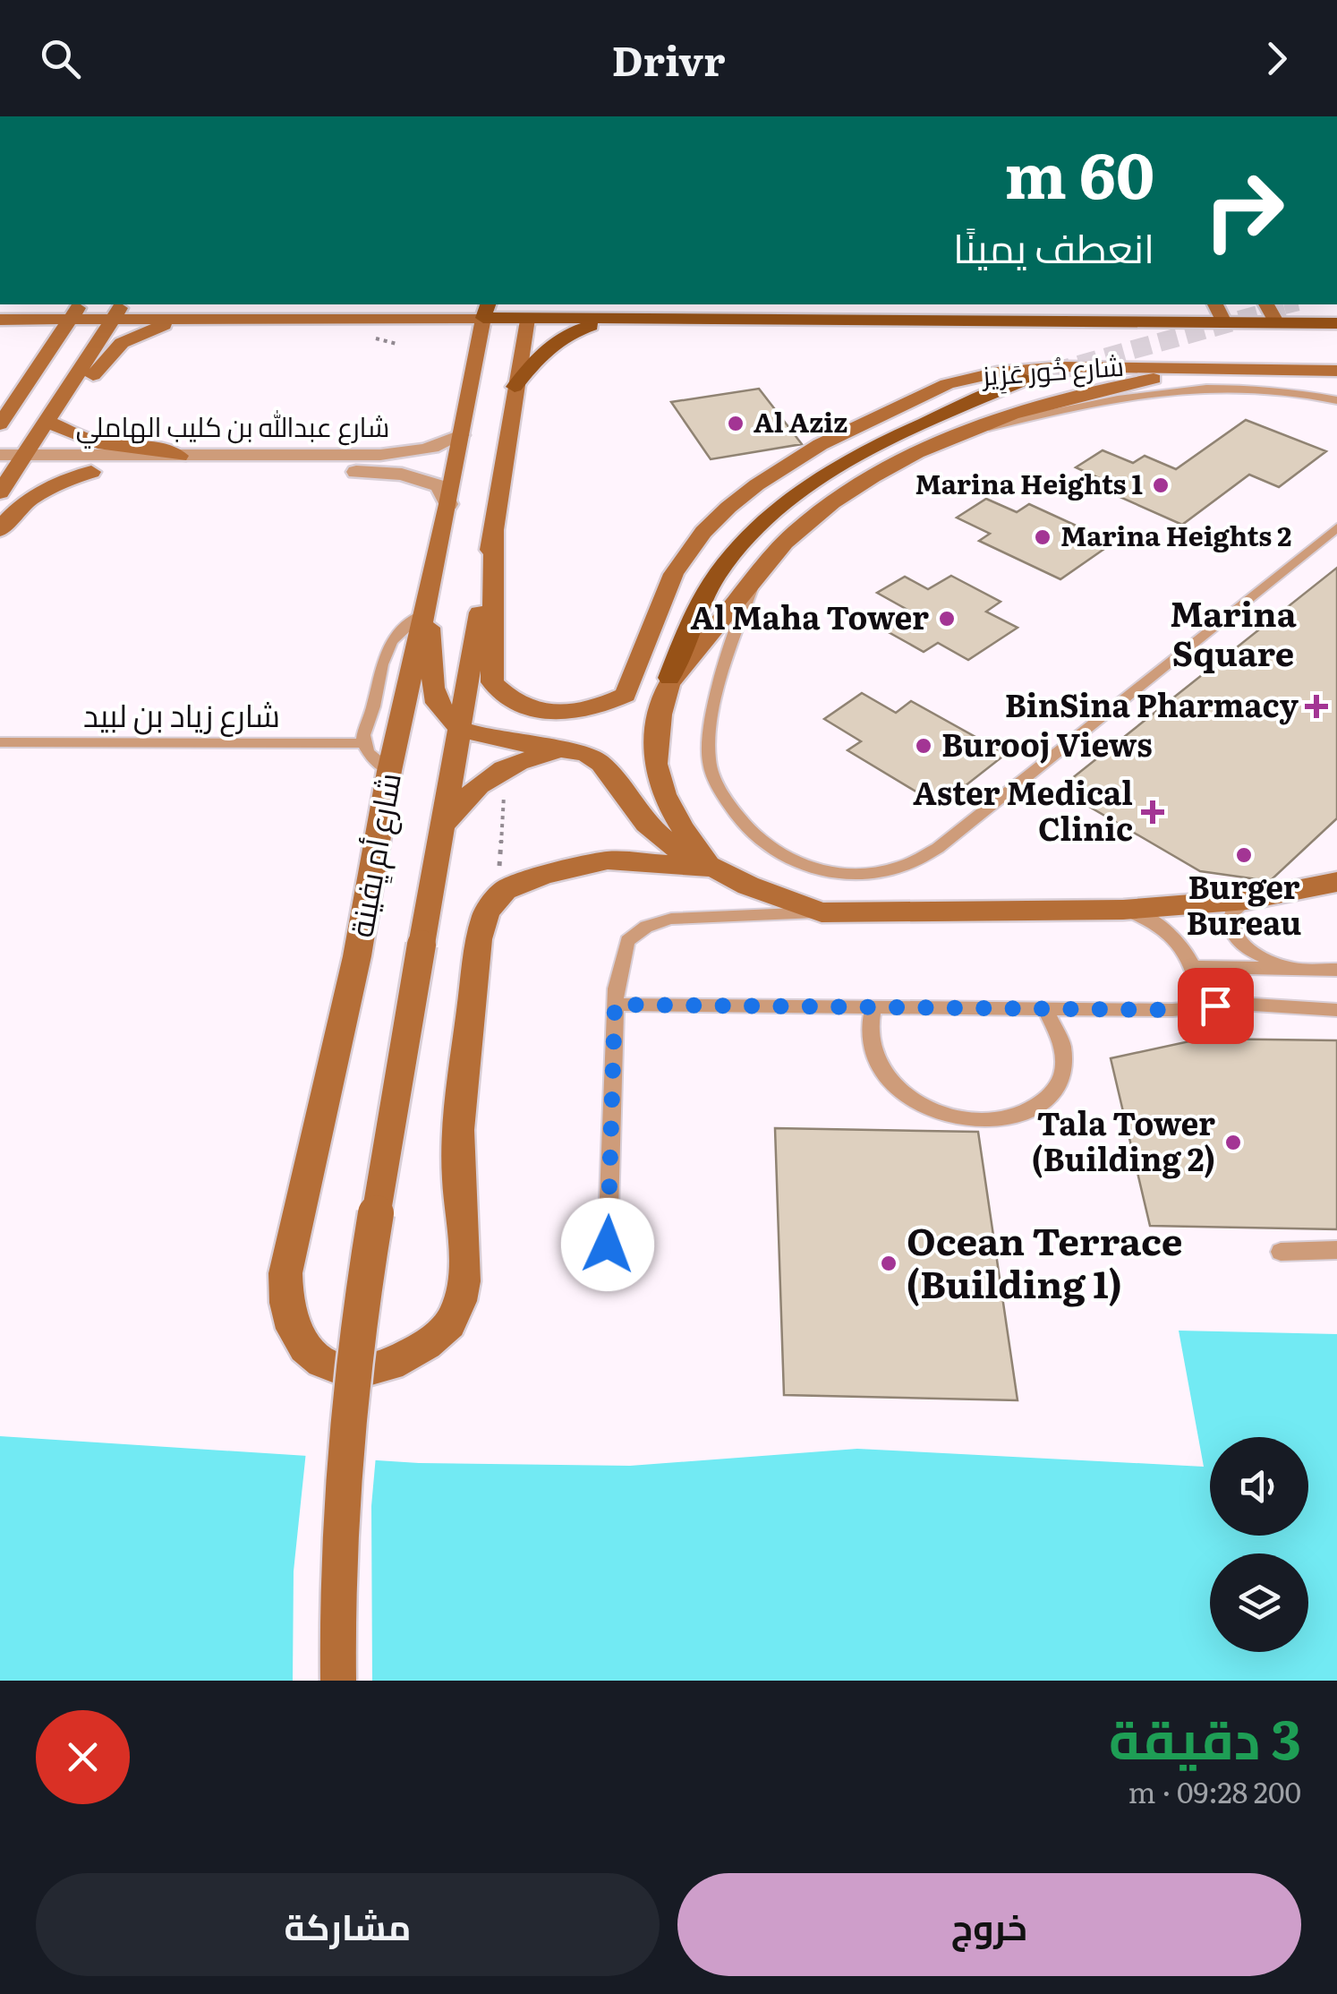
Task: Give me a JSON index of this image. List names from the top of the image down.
{
  "streets": {
    "main road": ["شارع خُور عَزِيز", "شارع أم يِفينة"],
    "street": ["شارع عبدالله بن كليب الهاملي"],
    "lane": ["شارع زياد بن لبيد"]
  },
  "crossings": [
    ["شارع خُور عَزِيز", "شارع أم يِفينة"],
    ["شارع عبدالله بن كليب الهاملي", "شارع أم يِفينة"]
  ],
  "districts": ["Marina Square"],
  "places": {
    "other": [
      "Al Aziz",
      "Marina Heights 1",
      "Marina Heights 2",
      "Al Maha Tower",
      "Burooj Views",
      "Burger Bureau",
      "Tala Tower (Building 2)",
      "Ocean Terrace (Building 1)"
    ],
    "health": ["BinSina Pharmacy", "Aster Medical Clinic"]
  },
  "page": {
    "header": "Drivr",
    "turn": ["60 m", "انعطف يمينًا"],
    "heading": ["3 دقيقة", "200 m · 09:28"],
    "buttons": ["خروج", "مشاركة"]
  }
}
